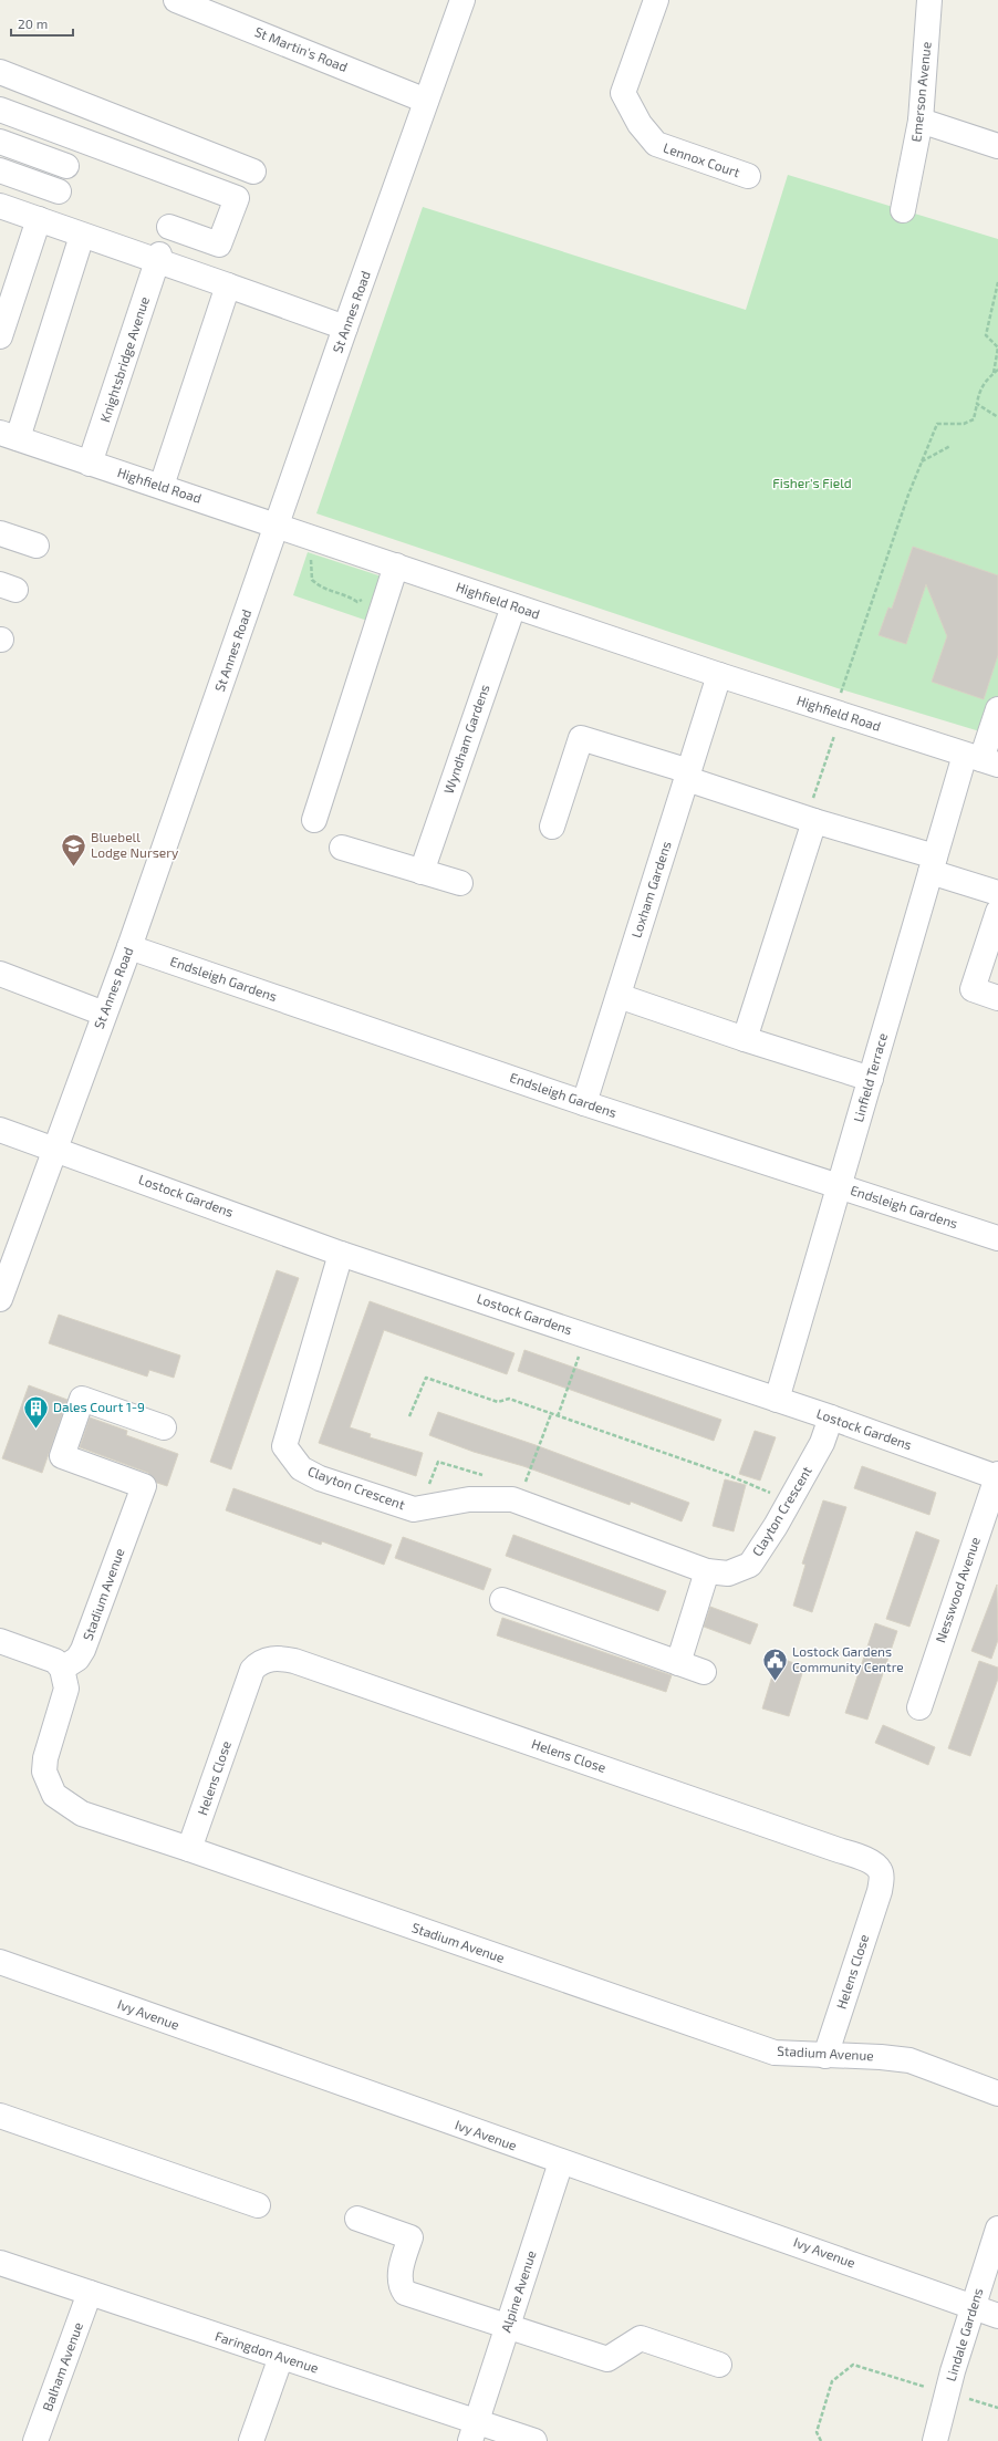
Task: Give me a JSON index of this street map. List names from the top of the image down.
{
  "streets": {
    "street": [
      "St Martin's Road",
      "Emerson Avenue",
      "Lennox Court",
      "St Annes Road",
      "Knightsbridge Avenue",
      "Highfield Road",
      "Wyndham Gardens",
      "Loxham Gardens",
      "Endsleigh Gardens",
      "Linfield Terrace",
      "Lostock Gardens",
      "Clayton Crescent",
      "Nesswood Avenue",
      "Stadium Avenue",
      "Helens Close",
      "Ivy Avenue",
      "Alpine Avenue",
      "Lindale Gardens",
      "Faringdon Avenue",
      "Balham Avenue"
    ]
  },
  "crossings": [
    ["St Martin's Road", "St Annes Road"],
    ["St Annes Road", "Highfield Road"],
    ["St Annes Road", "Endsleigh Gardens"],
    ["St Annes Road", "Lostock Gardens"],
    ["Knightsbridge Avenue", "Highfield Road"],
    ["Highfield Road", "Wyndham Gardens"],
    ["Highfield Road", "Loxham Gardens"],
    ["Highfield Road", "Linfield Terrace"],
    ["Loxham Gardens", "Endsleigh Gardens"],
    ["Endsleigh Gardens", "Linfield Terrace"],
    ["Linfield Terrace", "Lostock Gardens"],
    ["Lostock Gardens", "Clayton Crescent"],
    ["Lostock Gardens", "Nesswood Avenue"],
    ["Stadium Avenue", "Helens Close"],
    ["Ivy Avenue", "Alpine Avenue"],
    ["Ivy Avenue", "Lindale Gardens"],
    ["Alpine Avenue", "Faringdon Avenue"],
    ["Faringdon Avenue", "Balham Avenue"]
  ],
  "parks": ["Fisher's Field"],
  "places": {
    "school or university": ["Bluebell Lodge Nursery"],
    "building": ["Dales Court 1-9"],
    "public building": ["Lostock Gardens Community Centre"]
  },
  "scale_bar": "20 m"
}
